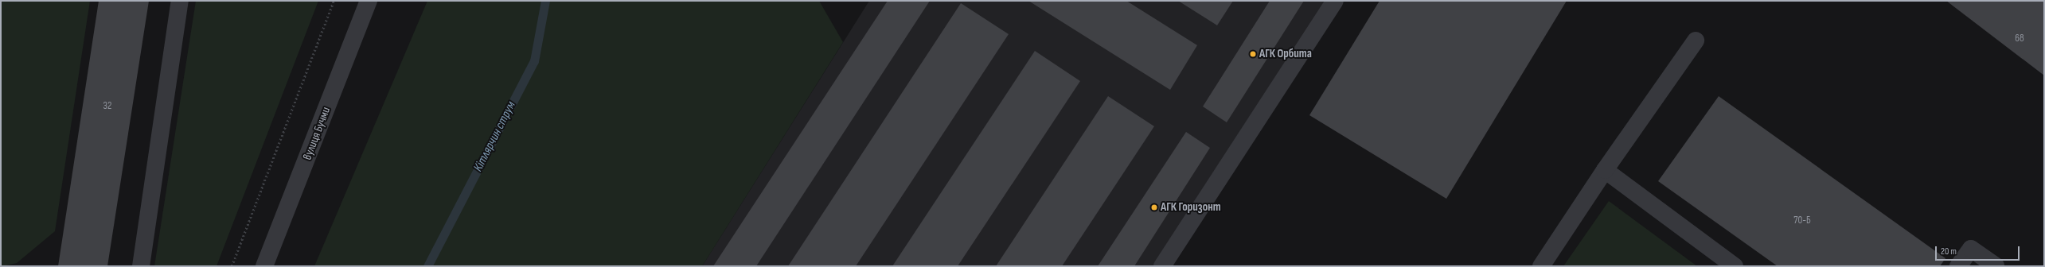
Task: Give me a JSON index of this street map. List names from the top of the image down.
{
  "streets": {
    "street": ["вулиця Бучми"]
  },
  "water": ["Кітлярчин струм"],
  "places": ["АГК Орбита", "АГК Горизонт"],
  "house_numbers": ["68", "32", "70-Б"],
  "scale_bar": "20 m"
}
